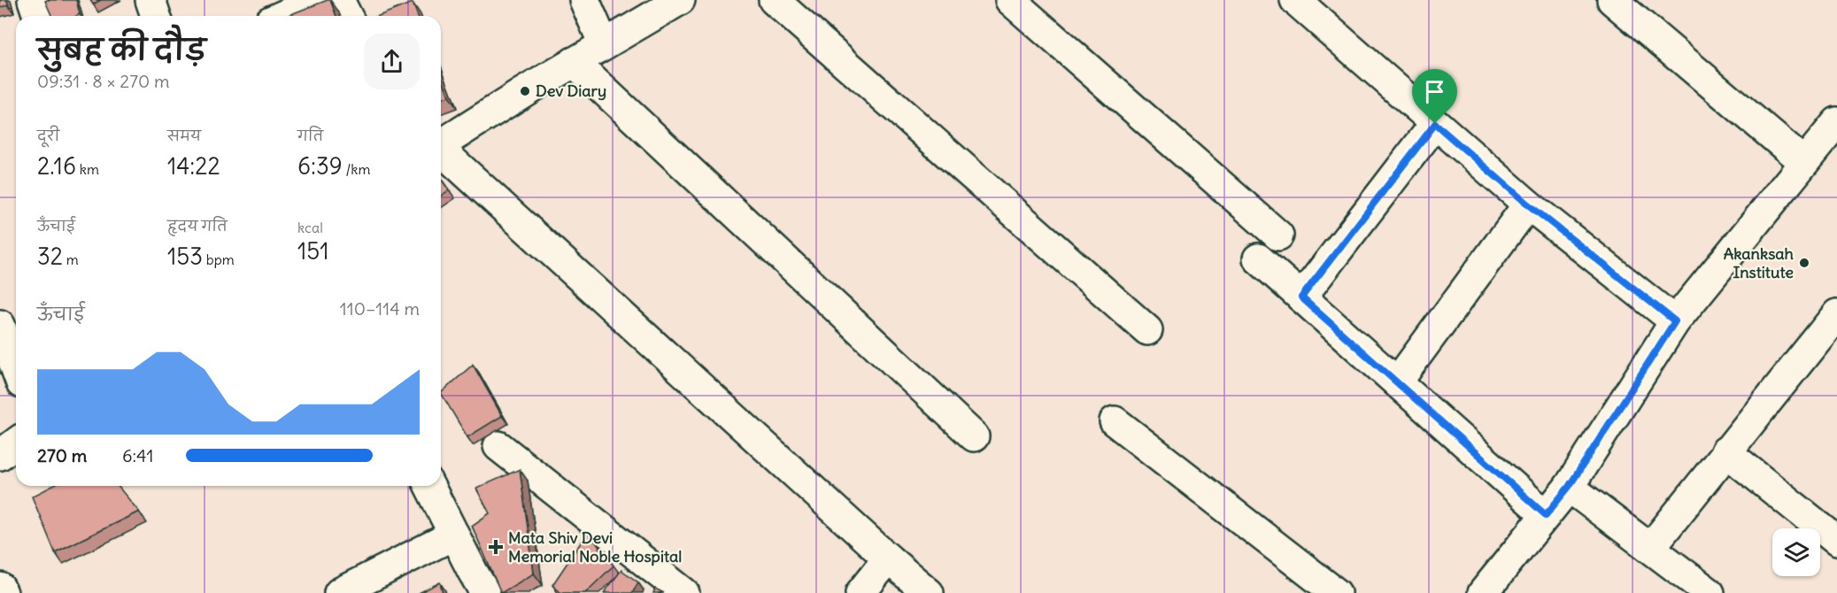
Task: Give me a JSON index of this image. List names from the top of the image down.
{
  "places": {
    "other": ["Dev Diary", "Akanksah Institute"],
    "health": ["Mata Shiv Devi Memorial Noble Hospital"]
  },
  "page": {
    "heading": ["सुबह की दौड़", "09:31 · 8 × 270 m"],
    "stats": [
      ["दूरी", "2.16 km"],
      ["समय", "14:22"],
      ["गति", "6:39 /km"],
      ["ऊँचाई", "32 m"],
      ["हृदय गति", "153 bpm"],
      ["kcal", "151"]
    ],
    "chart": ["ऊँचाई", "110–114 m"],
    "list": [
      {
        "name": "270 m",
        "note": "6:41"
      }
    ]
  }
}
